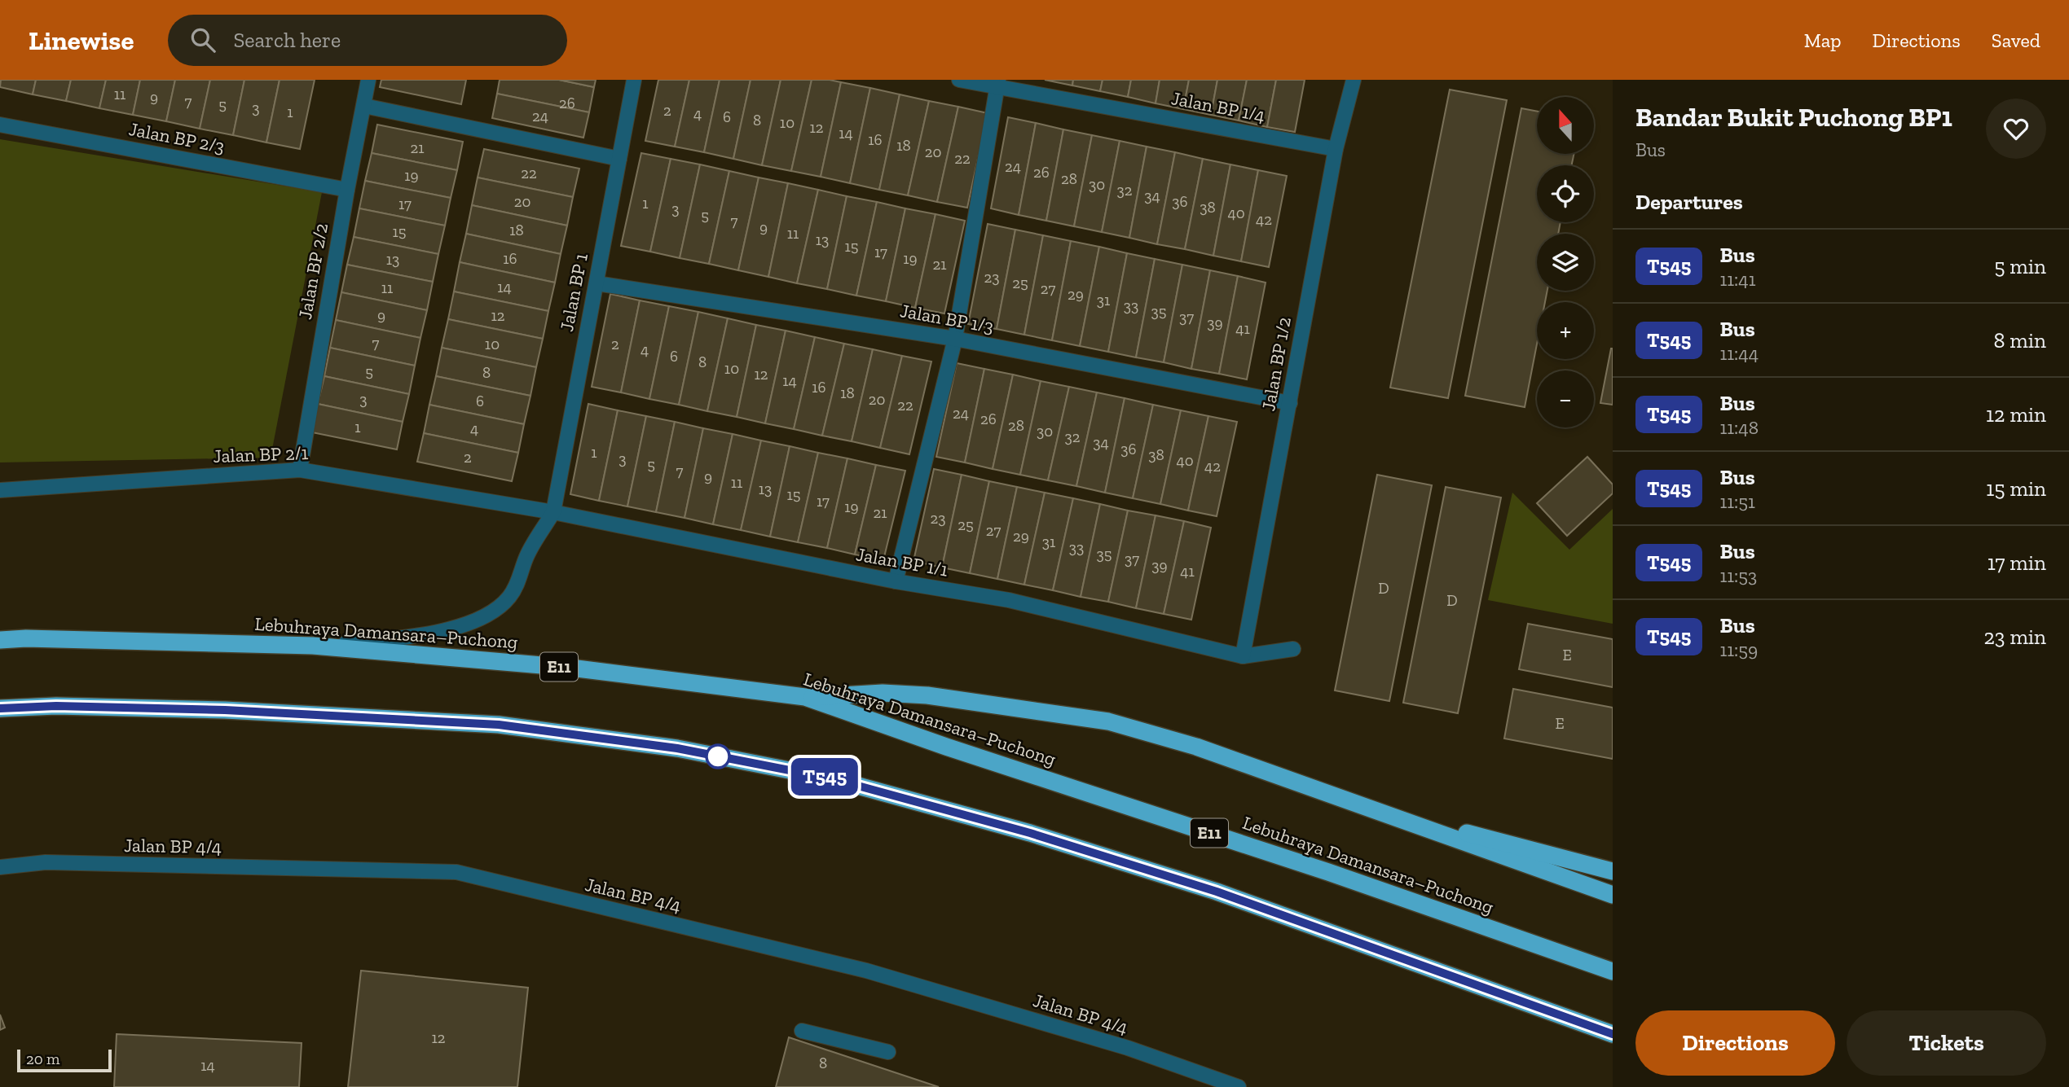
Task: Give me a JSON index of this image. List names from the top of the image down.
{
  "streets": {
    "highway": ["Lebuhraya Damansara–Puchong", "E11"],
    "street": [
      "Jalan BP 1/4",
      "Jalan BP 2/3",
      "Jalan BP 2/2",
      "Jalan BP 1",
      "Jalan BP 1/3",
      "Jalan BP 1/2",
      "Jalan BP 2/1",
      "Jalan BP 1/1",
      "Jalan BP 4/4"
    ]
  },
  "crossings": [
    ["Jalan BP 1/4", "Jalan BP 1/2"],
    ["Jalan BP 2/3", "Jalan BP 2/2"],
    ["Jalan BP 2/2", "Jalan BP 2/1"],
    ["Jalan BP 1", "Jalan BP 1/3"],
    ["Jalan BP 1", "Jalan BP 2/1"],
    ["Jalan BP 1", "Jalan BP 1/1"],
    ["Jalan BP 1/3", "Jalan BP 1/2"],
    ["Jalan BP 1/2", "Jalan BP 1/1"],
    ["Jalan BP 2/1", "Jalan BP 1/1"]
  ],
  "lines": ["bus line T545"],
  "house_numbers": [
    "11",
    "9",
    "7",
    "26",
    "5",
    "3",
    "2",
    "1",
    "4",
    "24",
    "6",
    "8",
    "10",
    "12",
    "14",
    "16",
    "18",
    "21",
    "20",
    "22",
    "24",
    "26",
    "22",
    "19",
    "28",
    "30",
    "32",
    "34",
    "20",
    "36",
    "1",
    "17",
    "38",
    "3",
    "40",
    "5",
    "42",
    "7",
    "9",
    "18",
    "15",
    "11",
    "13",
    "15",
    "17",
    "16",
    "19",
    "13",
    "21",
    "23",
    "25",
    "14",
    "11",
    "27",
    "29",
    "31",
    "33",
    "35",
    "9",
    "12",
    "37",
    "39",
    "41",
    "7",
    "10",
    "2",
    "4",
    "6",
    "8",
    "10",
    "5",
    "8",
    "12",
    "14",
    "16",
    "18",
    "3",
    "20",
    "6",
    "22",
    "24",
    "26",
    "28",
    "1",
    "4",
    "30",
    "32",
    "34",
    "36",
    "1",
    "38",
    "2",
    "3",
    "40",
    "5",
    "42",
    "7",
    "9",
    "11",
    "13",
    "15",
    "17",
    "19",
    "21",
    "23",
    "25",
    "27",
    "29",
    "31",
    "33",
    "35",
    "37",
    "39",
    "41",
    "D",
    "D",
    "E",
    "E",
    "12",
    "8",
    "14"
  ],
  "scale_bar": "20 m",
  "north": "top",
  "page": {
    "header": "Linewise",
    "search": "Search here",
    "nav": ["Map", "Directions", "Saved"],
    "on_map": "T545",
    "heading": [
      ["Bandar Bukit Puchong BP1", "Bus"],
      "Departures"
    ],
    "map_buttons": ["+", "−"],
    "list": [
      {
        "mark": "T545",
        "name": "Bus",
        "note": "11:41",
        "value": "5 min"
      },
      {
        "mark": "T545",
        "name": "Bus",
        "note": "11:44",
        "value": "8 min"
      },
      {
        "mark": "T545",
        "name": "Bus",
        "note": "11:48",
        "value": "12 min"
      },
      {
        "mark": "T545",
        "name": "Bus",
        "note": "11:51",
        "value": "15 min"
      },
      {
        "mark": "T545",
        "name": "Bus",
        "note": "11:53",
        "value": "17 min"
      },
      {
        "mark": "T545",
        "name": "Bus",
        "note": "11:59",
        "value": "23 min"
      }
    ],
    "buttons": ["Directions", "Tickets"],
    "scale": "20 m"
  }
}
